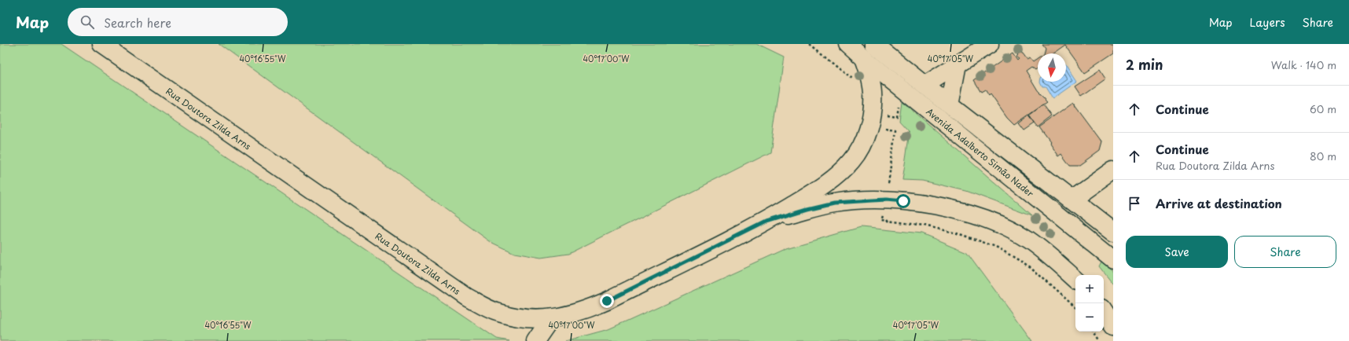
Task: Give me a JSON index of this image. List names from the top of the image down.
{
  "streets": {
    "main road": ["Rua Doutora Zilda Arns", "Avenida Adalberto Simão Nader"]
  },
  "north": "bottom",
  "page": {
    "header": "Map",
    "search": "Search here",
    "nav": ["Map", "Layers", "Share"],
    "heading": ["2 min", "Walk · 140 m"],
    "list": [
      ["Continue", "60 m"],
      ["Continue", "Rua Doutora Zilda Arns", "80 m"],
      "Arrive at destination"
    ],
    "buttons": ["Save", "Share"],
    "map_buttons": ["+", "−"]
  },
  "coordinates": ["40°16'55\"W", "40°17'00\"W", "40°17'05\"W"]
}
